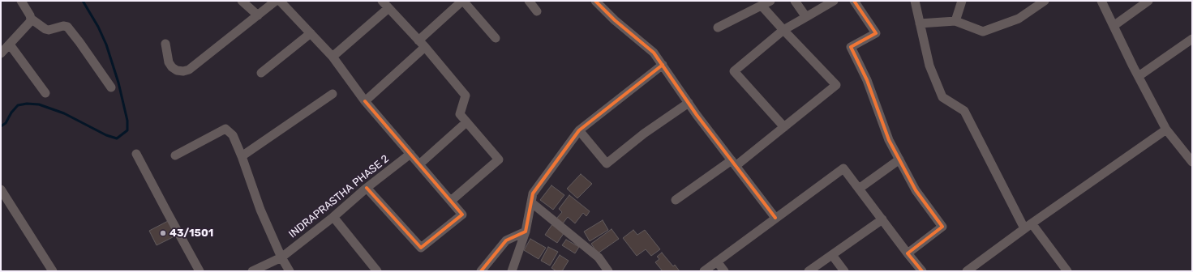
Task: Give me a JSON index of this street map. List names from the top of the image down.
{
  "streets": {
    "street": ["INDRAPRASTHA PHASE 2"]
  },
  "places": ["43/1501"]
}
